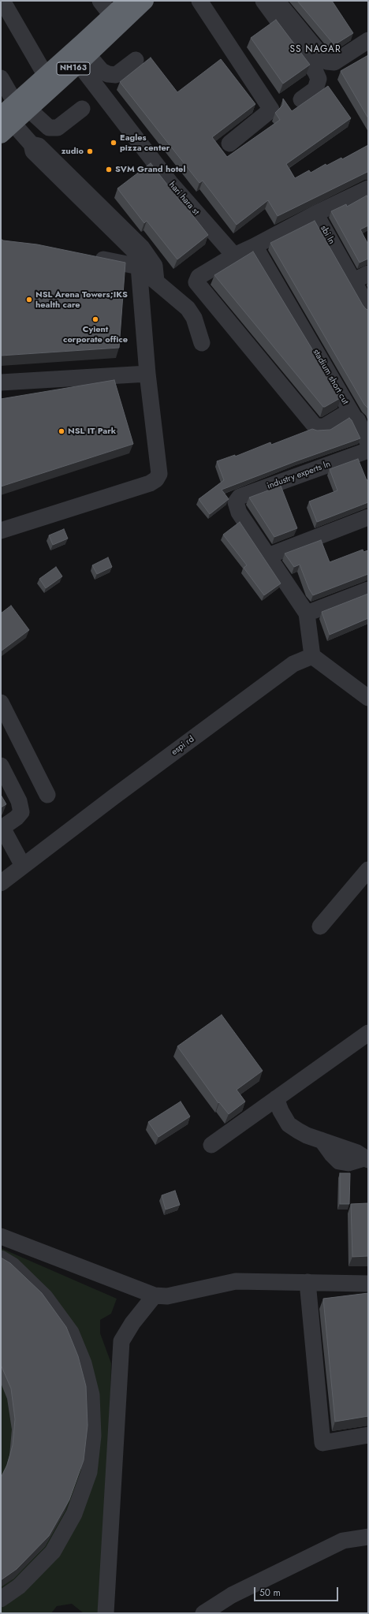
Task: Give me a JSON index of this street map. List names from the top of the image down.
{
  "streets": {
    "highway": ["NH163"],
    "street": [
      "hari hara st",
      "sbi ln",
      "stadium short cut",
      "industry experts ln",
      "espi rd"
    ]
  },
  "crossings": [
    ["NH163", "hari hara st"],
    ["hari hara st", "stadium short cut"]
  ],
  "districts": ["SS NAGAR"],
  "places": [
    "Eagles pizza center",
    "zudio",
    "SVM Grand hotel",
    "NSL Arena Towers;IKS health care",
    "Cyient corporate office",
    "NSL IT Park"
  ],
  "scale_bar": "50 m"
}
